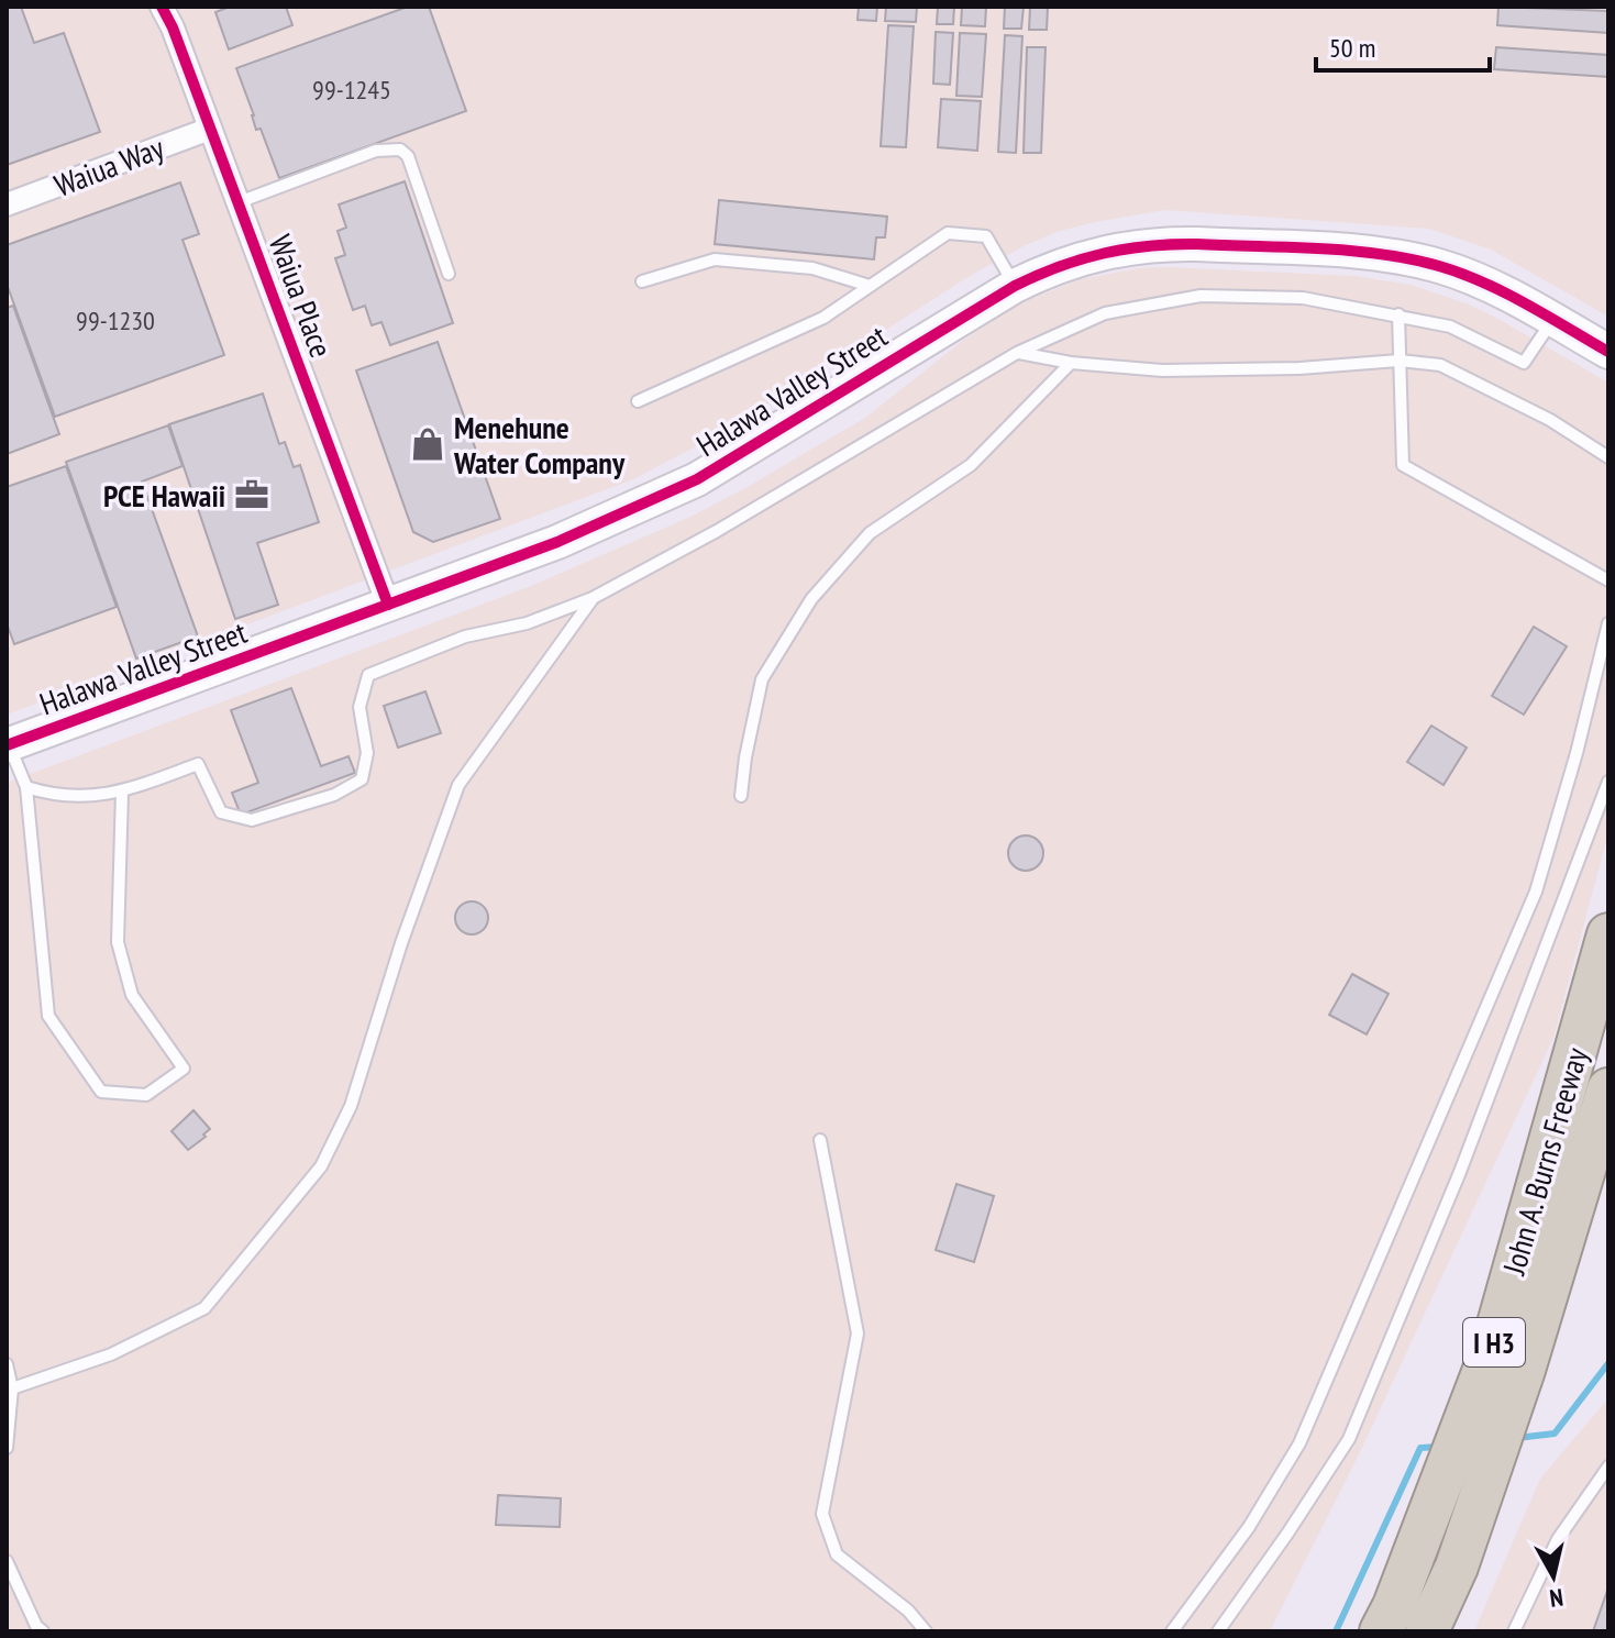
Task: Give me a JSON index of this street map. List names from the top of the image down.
{
  "streets": {
    "highway": ["John A. Burns Freeway", "I H3"],
    "street": ["Waiua Way", "Waiua Place", "Halawa Valley Street"]
  },
  "crossings": [
    ["Waiua Way", "Waiua Place"],
    ["Waiua Place", "Halawa Valley Street"]
  ],
  "places": {
    "shop": ["Menehune Water Company"],
    "office": ["PCE Hawaii"]
  },
  "house_numbers": ["99-1245", "99-1230"],
  "scale_bar": "50 m",
  "north": "bottom"
}
